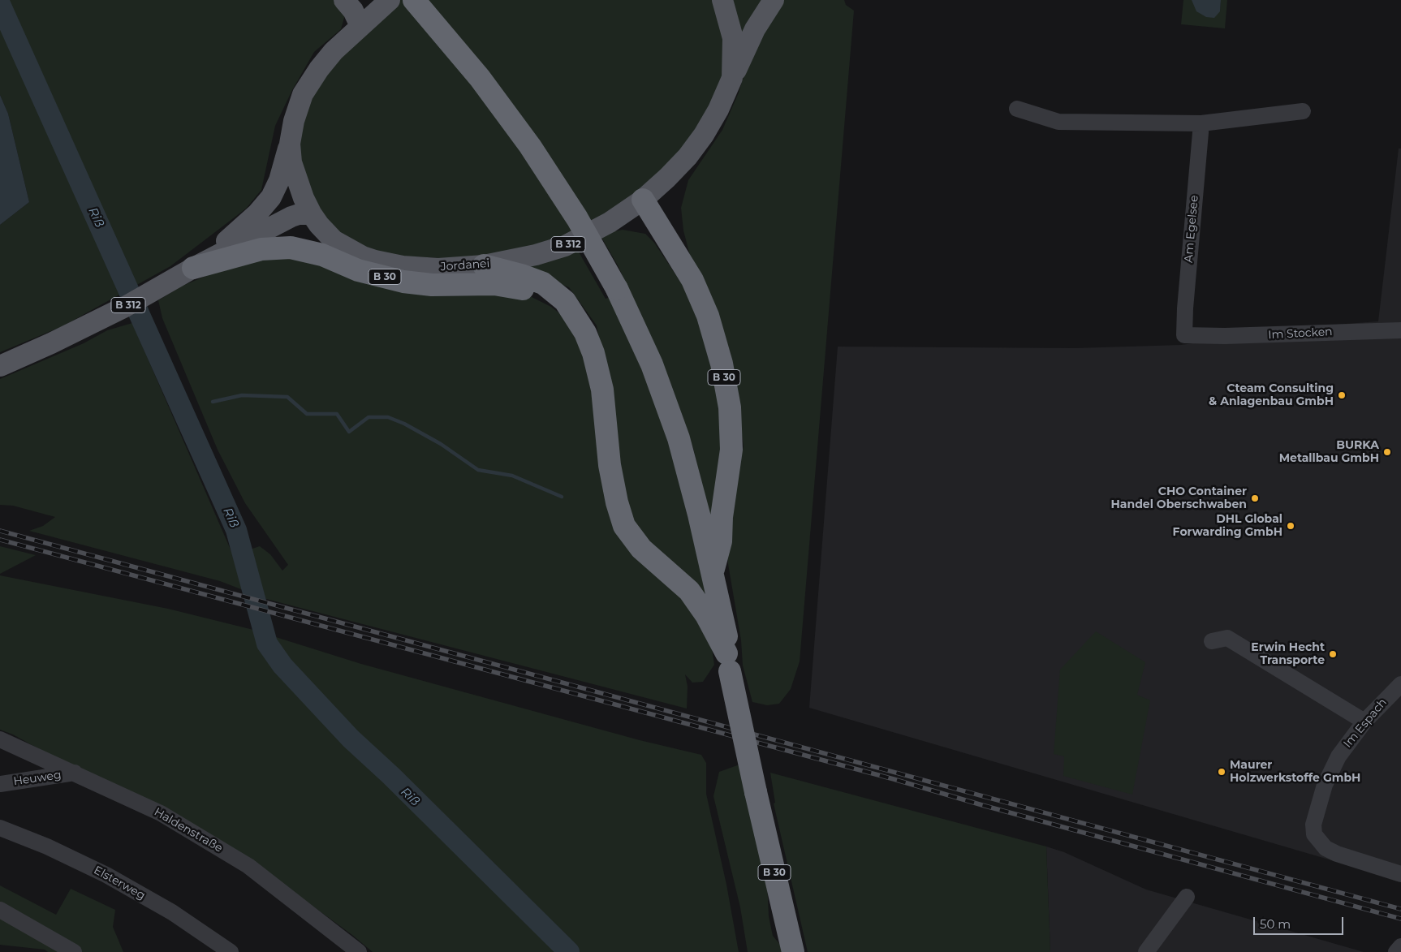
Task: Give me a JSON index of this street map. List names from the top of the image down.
{
  "streets": {
    "highway": ["B 30"],
    "main road": ["B 312", "Jordanei"],
    "street": [
      "Am Egelsee",
      "Im Stocken",
      "Im Espach",
      "Heuweg",
      "Haldenstraße",
      "Elsterweg"
    ]
  },
  "crossings": [
    ["Am Egelsee", "Im Stocken"],
    ["B 312", "Jordanei"],
    ["B 312", "B 30"],
    ["Jordanei", "B 30"],
    ["Heuweg", "Haldenstraße"]
  ],
  "water": ["Riß"],
  "places": [
    "Cteam Consulting & Anlagenbau GmbH",
    "BURKA Metallbau GmbH",
    "CHO Container Handel Oberschwaben",
    "DHL Global Forwarding GmbH",
    "Erwin Hecht Transporte",
    "Maurer Holzwerkstoffe GmbH"
  ],
  "scale_bar": "50 m"
}
